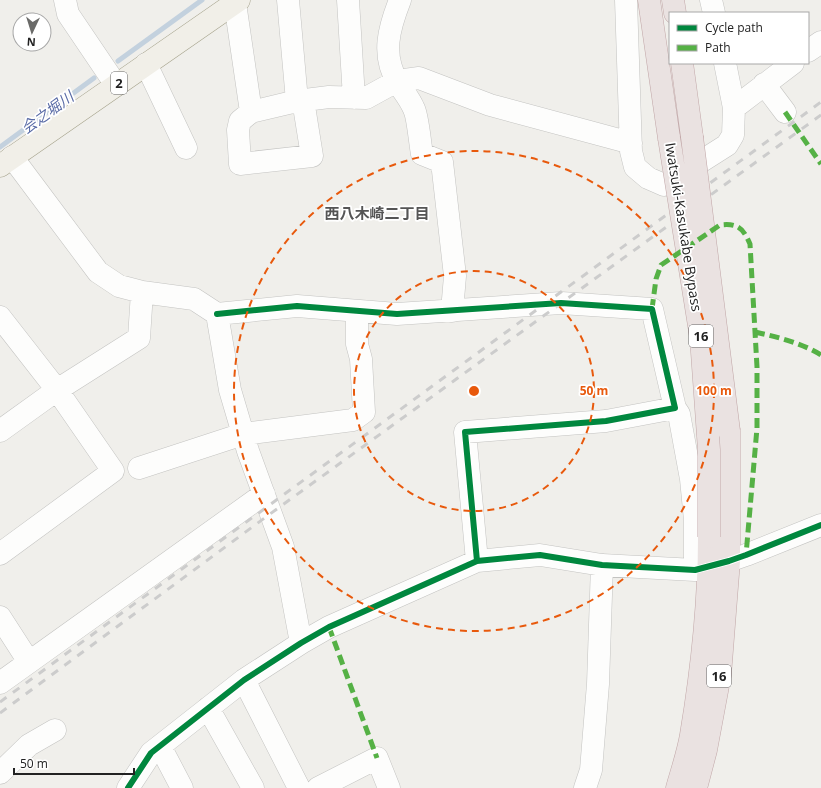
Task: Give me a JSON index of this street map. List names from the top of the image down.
{
  "streets": {
    "highway": ["Iwatsuki-Kasukabe Bypass", "16"],
    "main road": ["2"]
  },
  "districts": ["西八木崎二丁目"],
  "water": ["会之堀川"],
  "legend": ["Cycle path", "Path"],
  "scale_bar": "50 m",
  "north": "bottom",
  "rings": ["50 m", "100 m"]
}
